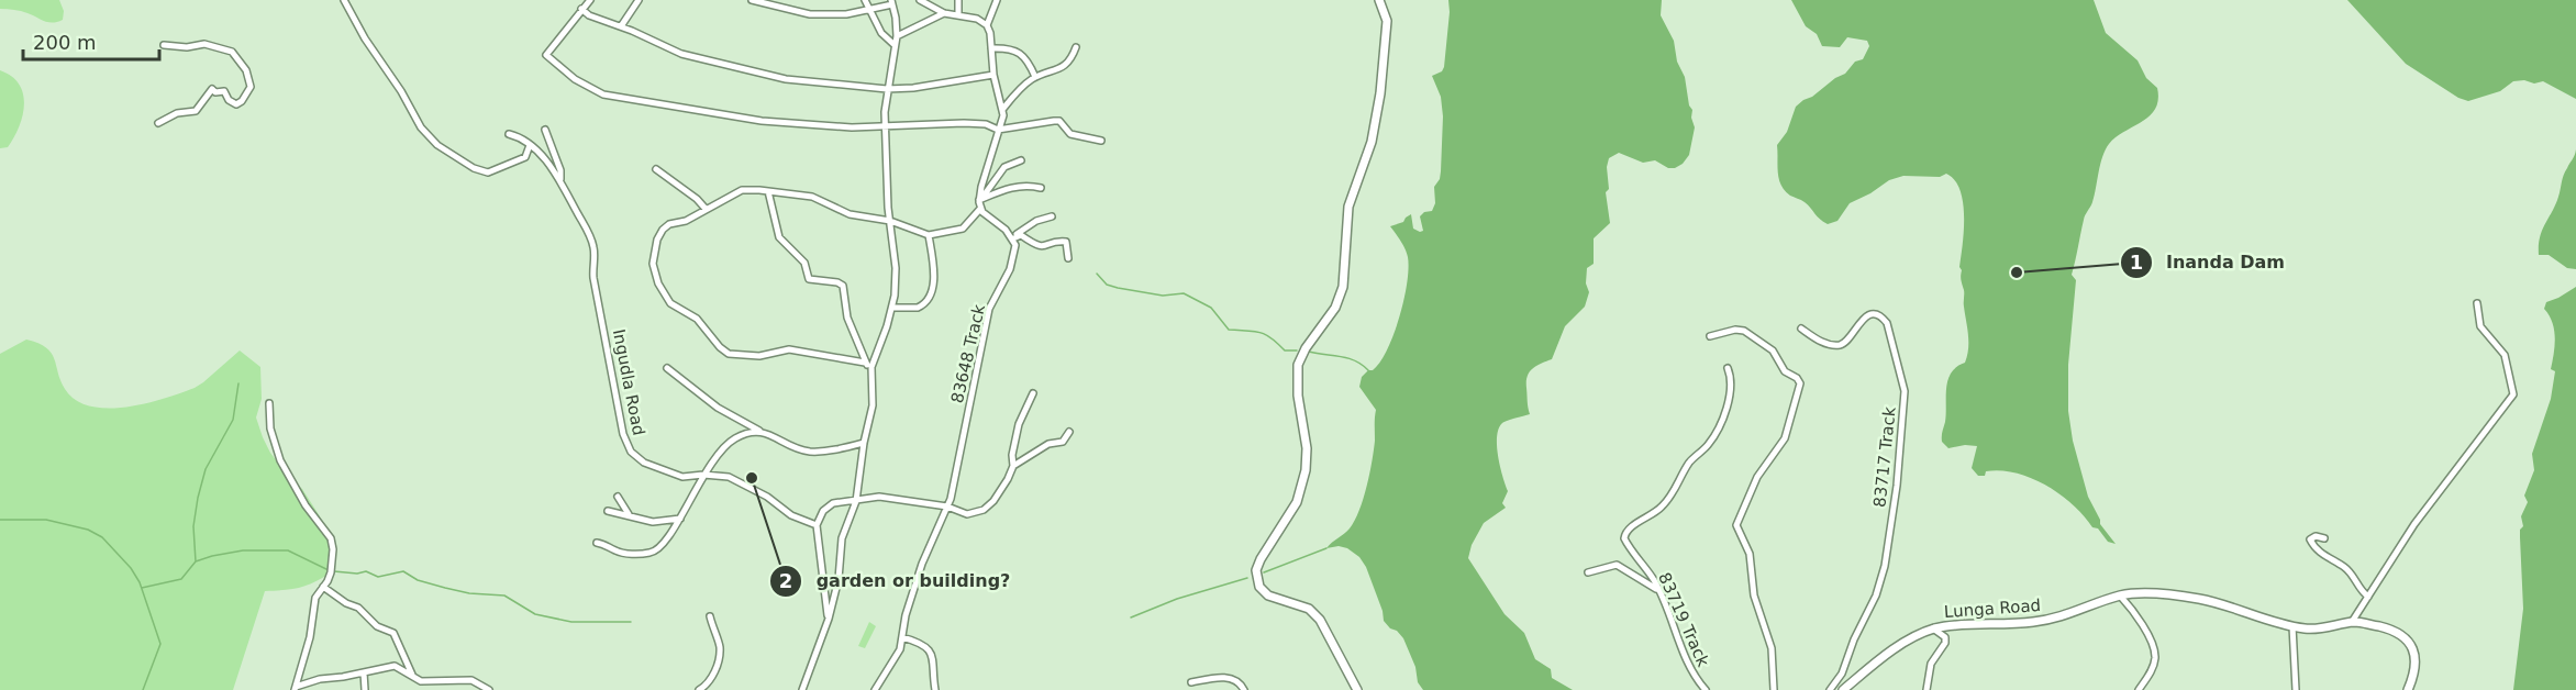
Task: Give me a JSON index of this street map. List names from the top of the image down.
{
  "streets": {
    "street": [
      "83648 Track",
      "Ingudla Road",
      "83717 Track",
      "Lunga Road",
      "83719 Track"
    ]
  },
  "places": ["Inanda Dam", "garden or building?"],
  "scale_bar": "200 m"
}
